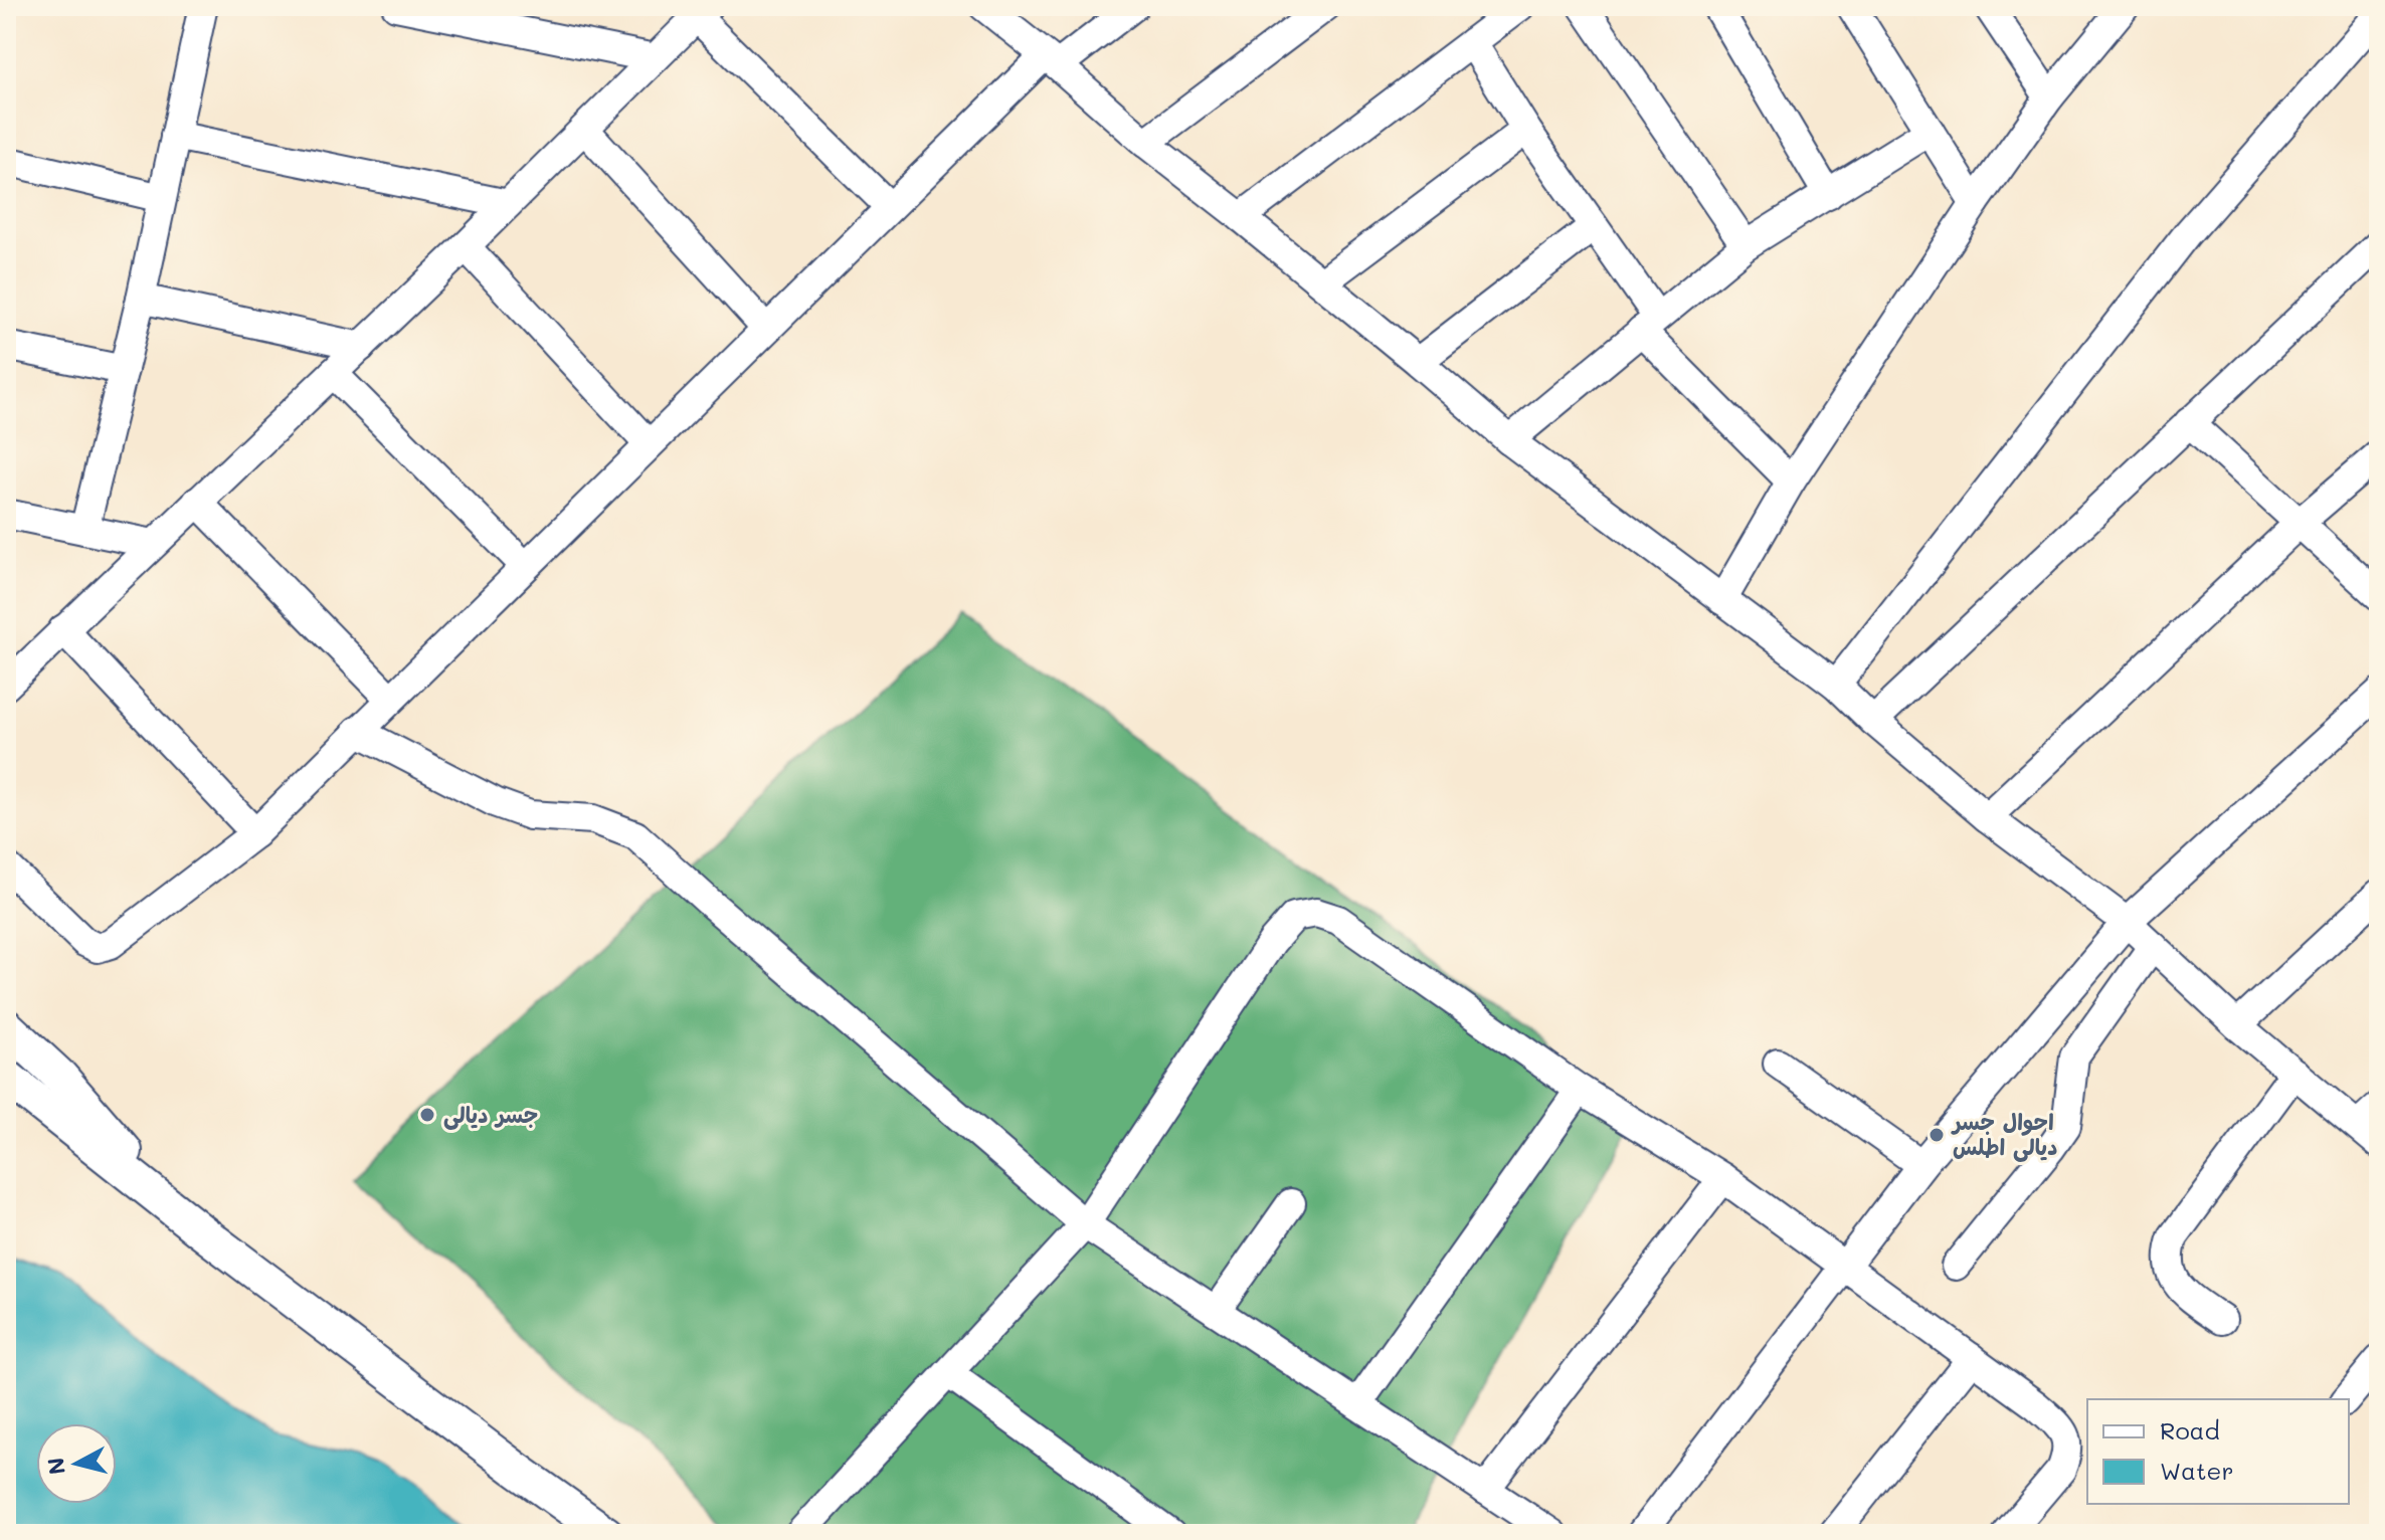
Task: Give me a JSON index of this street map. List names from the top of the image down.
{
  "places": ["جسر ديالى", "احوال جسر ديالى اطلس"],
  "legend": ["Road", "Water"],
  "north": "left"
}
